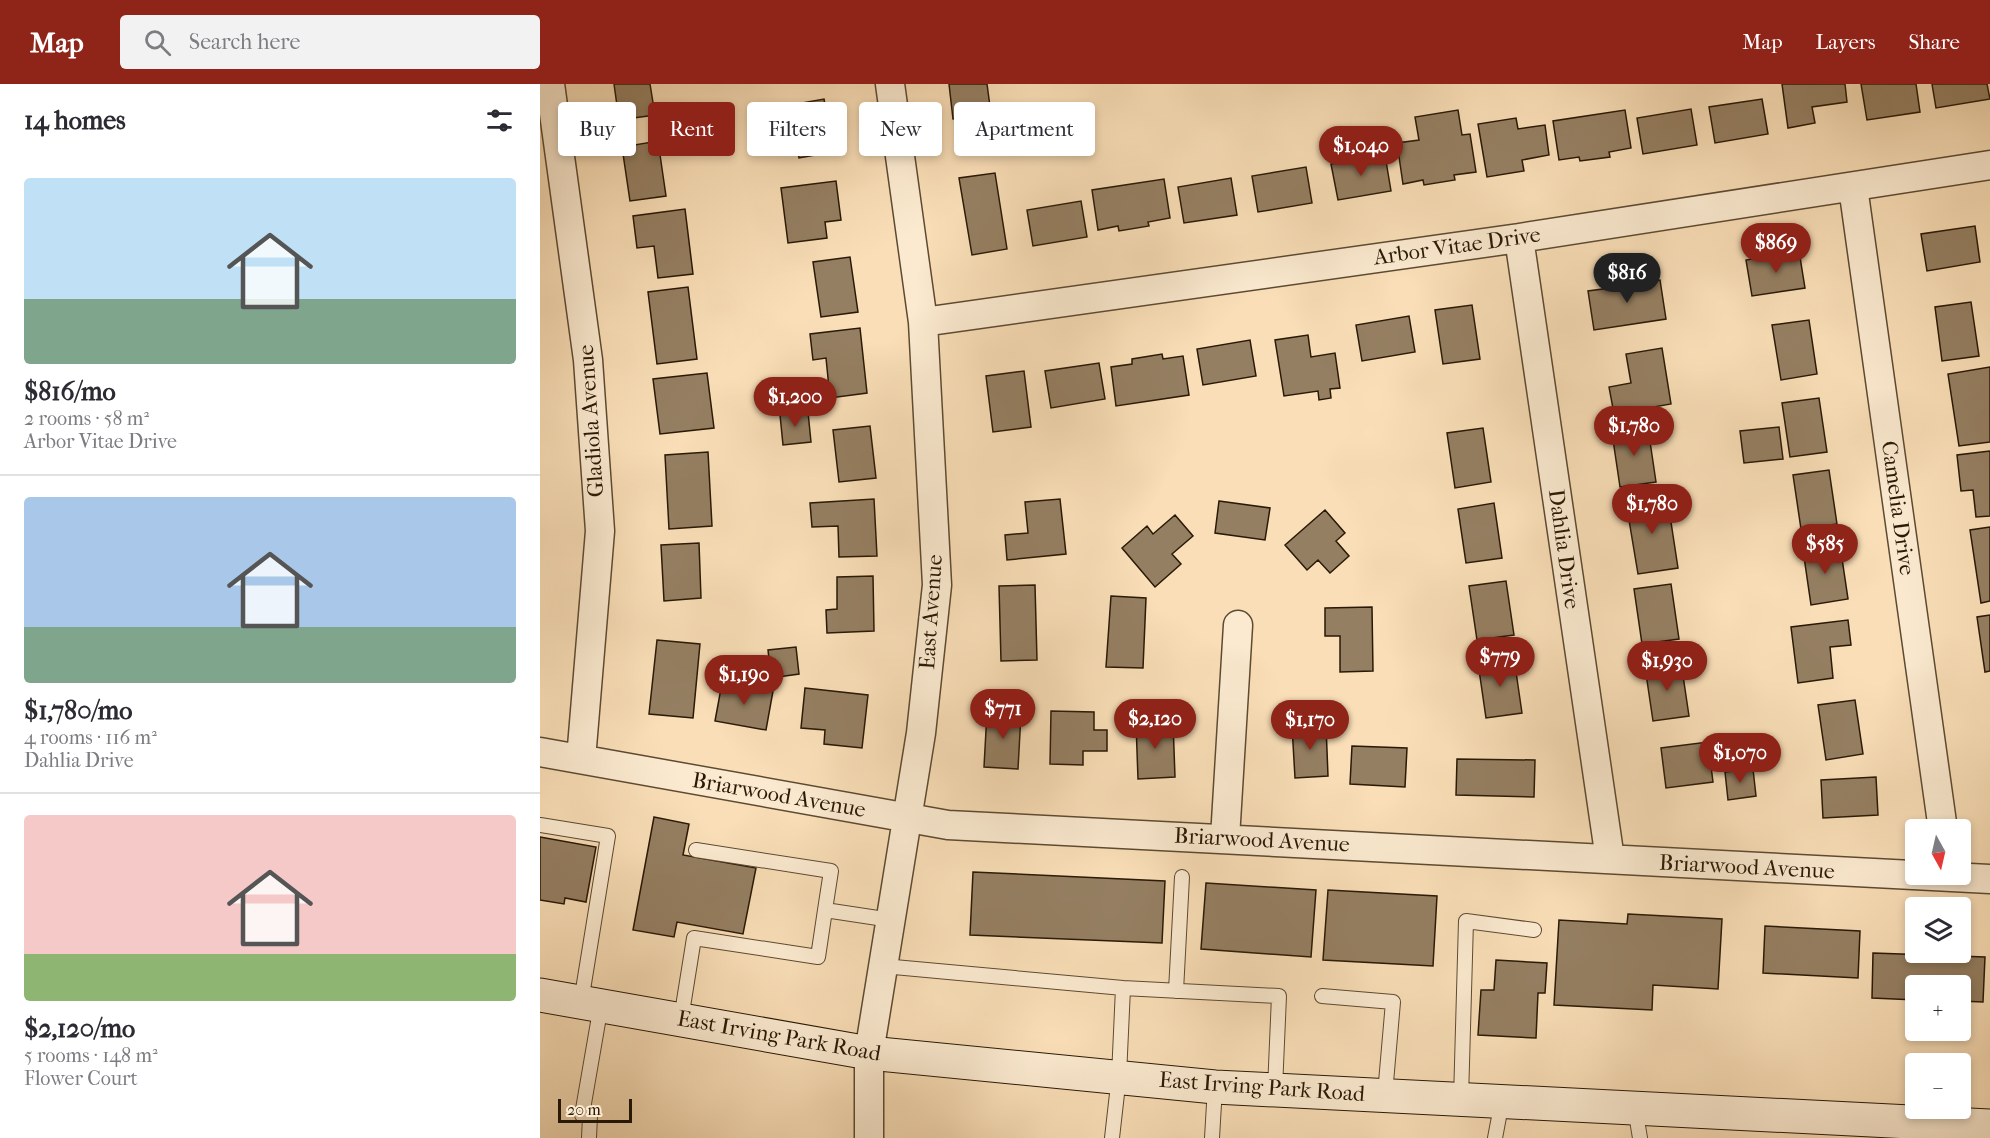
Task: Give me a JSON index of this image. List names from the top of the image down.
{
  "streets": {
    "main road": ["East Irving Park Road"],
    "street": [
      "Arbor Vitae Drive",
      "Gladiola Avenue",
      "Camelia Drive",
      "Dahlia Drive",
      "East Avenue",
      "Briarwood Avenue"
    ]
  },
  "crossings": [
    ["Arbor Vitae Drive", "Camelia Drive"],
    ["Arbor Vitae Drive", "Dahlia Drive"],
    ["Arbor Vitae Drive", "East Avenue"],
    ["Gladiola Avenue", "Briarwood Avenue"],
    ["Dahlia Drive", "Briarwood Avenue"],
    ["East Avenue", "Briarwood Avenue"],
    ["East Avenue", "East Irving Park Road"]
  ],
  "scale_bar": "20 m",
  "north": "bottom",
  "page": {
    "header": "Map",
    "search": "Search here",
    "nav": ["Map", "Layers", "Share"],
    "heading": "14 homes",
    "chip": [
      "Buy",
      "Rent",
      "Filters",
      "New",
      "Apartment"
    ],
    "price": [
      "$1,040",
      "$869",
      "$816",
      "$1,200",
      "$1,780",
      "$1,780",
      "$585",
      "$779",
      "$1,930",
      "$1,190",
      "$771",
      "$2,120",
      "$1,170",
      "$1,070"
    ],
    "list": [
      {
        "name": "$816/mo",
        "note": "2 rooms · 58 m² · Arbor Vitae Drive"
      },
      {
        "name": "$1,780/mo",
        "note": "4 rooms · 116 m² · Dahlia Drive"
      },
      {
        "name": "$2,120/mo",
        "note": "5 rooms · 148 m² · Flower Court"
      }
    ],
    "map_buttons": ["+", "−"],
    "scale": "20 m"
  }
}
